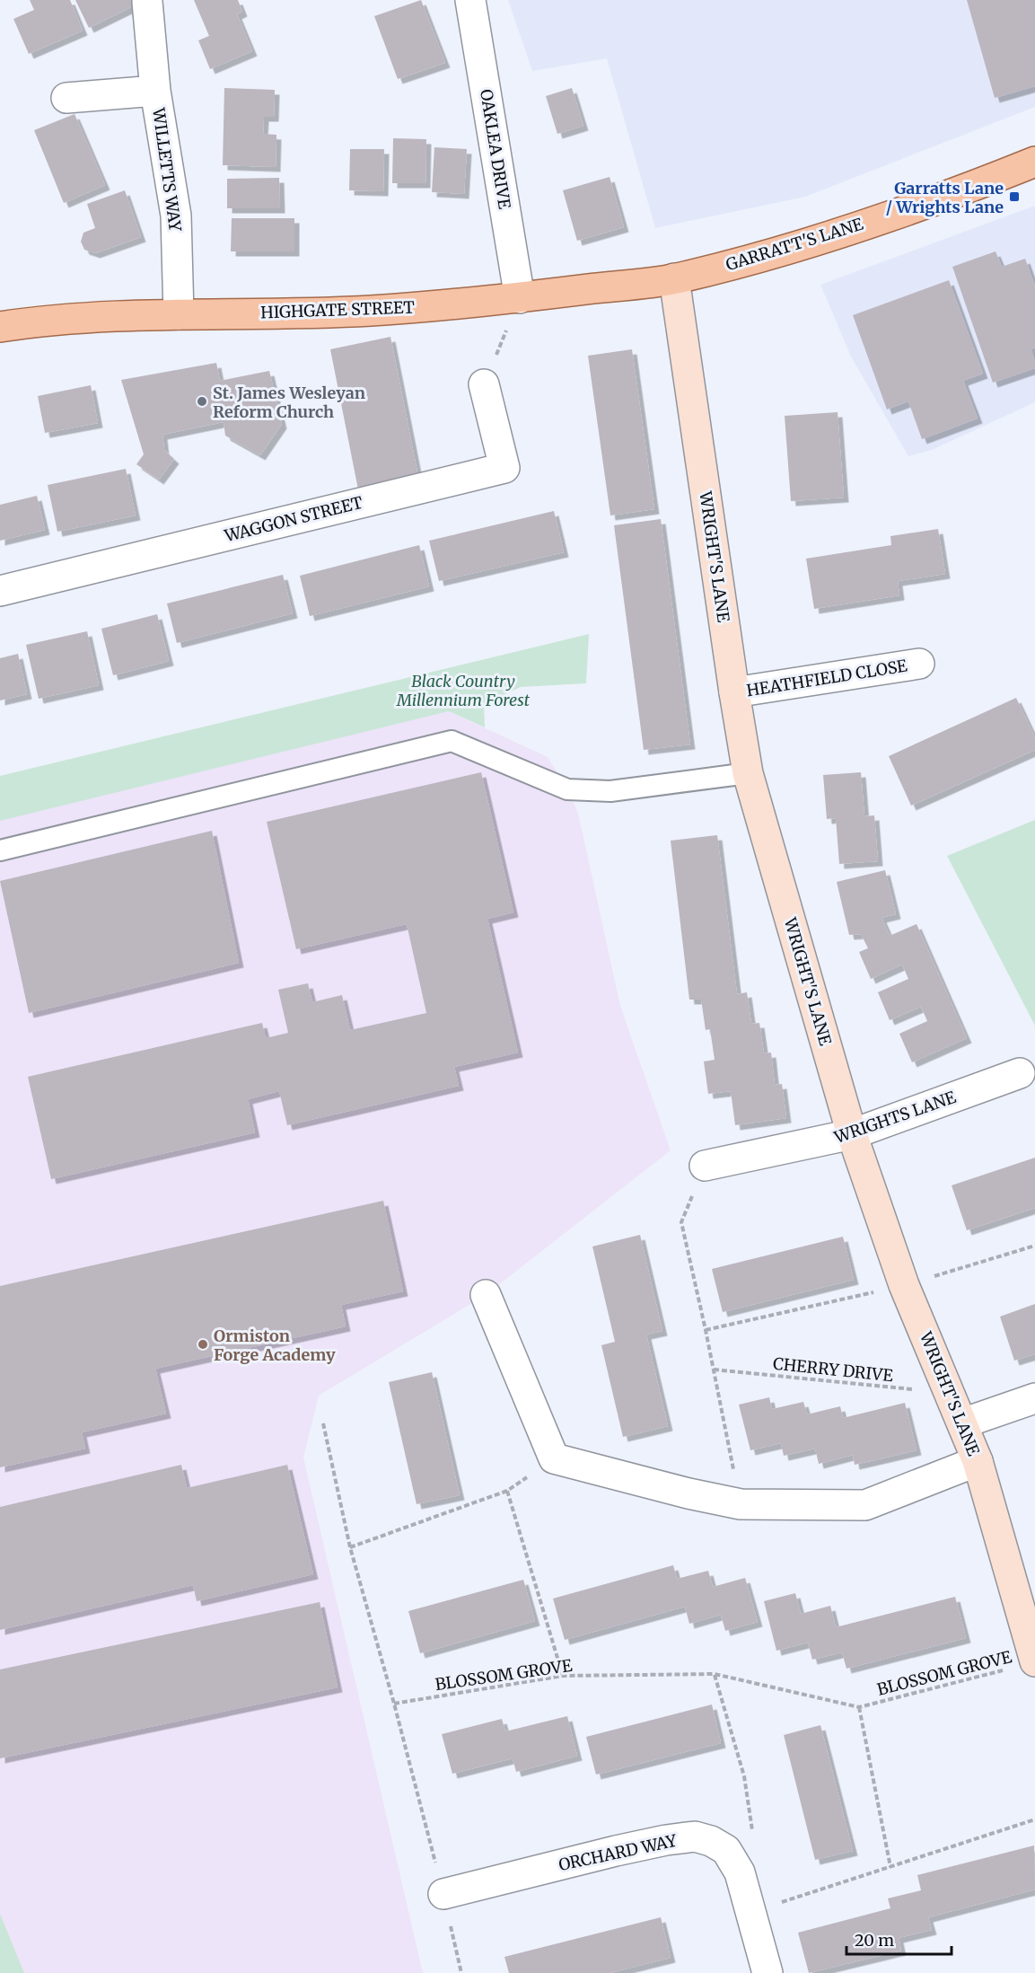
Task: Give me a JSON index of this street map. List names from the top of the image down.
{
  "streets": {
    "main road": ["GARRATT'S LANE", "HIGHGATE STREET"],
    "street": [
      "OAKLEA DRIVE",
      "WILLETTS WAY",
      "WAGGON STREET",
      "WRIGHT'S LANE",
      "HEATHFIELD CLOSE",
      "WRIGHTS LANE",
      "ORCHARD WAY"
    ],
    "path": ["CHERRY DRIVE", "BLOSSOM GROVE"]
  },
  "crossings": [
    ["OAKLEA DRIVE", "HIGHGATE STREET"],
    ["WILLETTS WAY", "HIGHGATE STREET"],
    ["GARRATT'S LANE", "HIGHGATE STREET"],
    ["GARRATT'S LANE", "WRIGHT'S LANE"],
    ["HIGHGATE STREET", "WRIGHT'S LANE"],
    ["WRIGHT'S LANE", "HEATHFIELD CLOSE"],
    ["WRIGHT'S LANE", "WRIGHTS LANE"],
    ["WRIGHT'S LANE", "CHERRY DRIVE"]
  ],
  "parks": ["Black Country Millennium Forest"],
  "places": {
    "transit": ["Garratts Lane / Wrights Lane"],
    "other": ["St. James Wesleyan Reform Church", "Ormiston Forge Academy"]
  },
  "scale_bar": "20 m"
}
